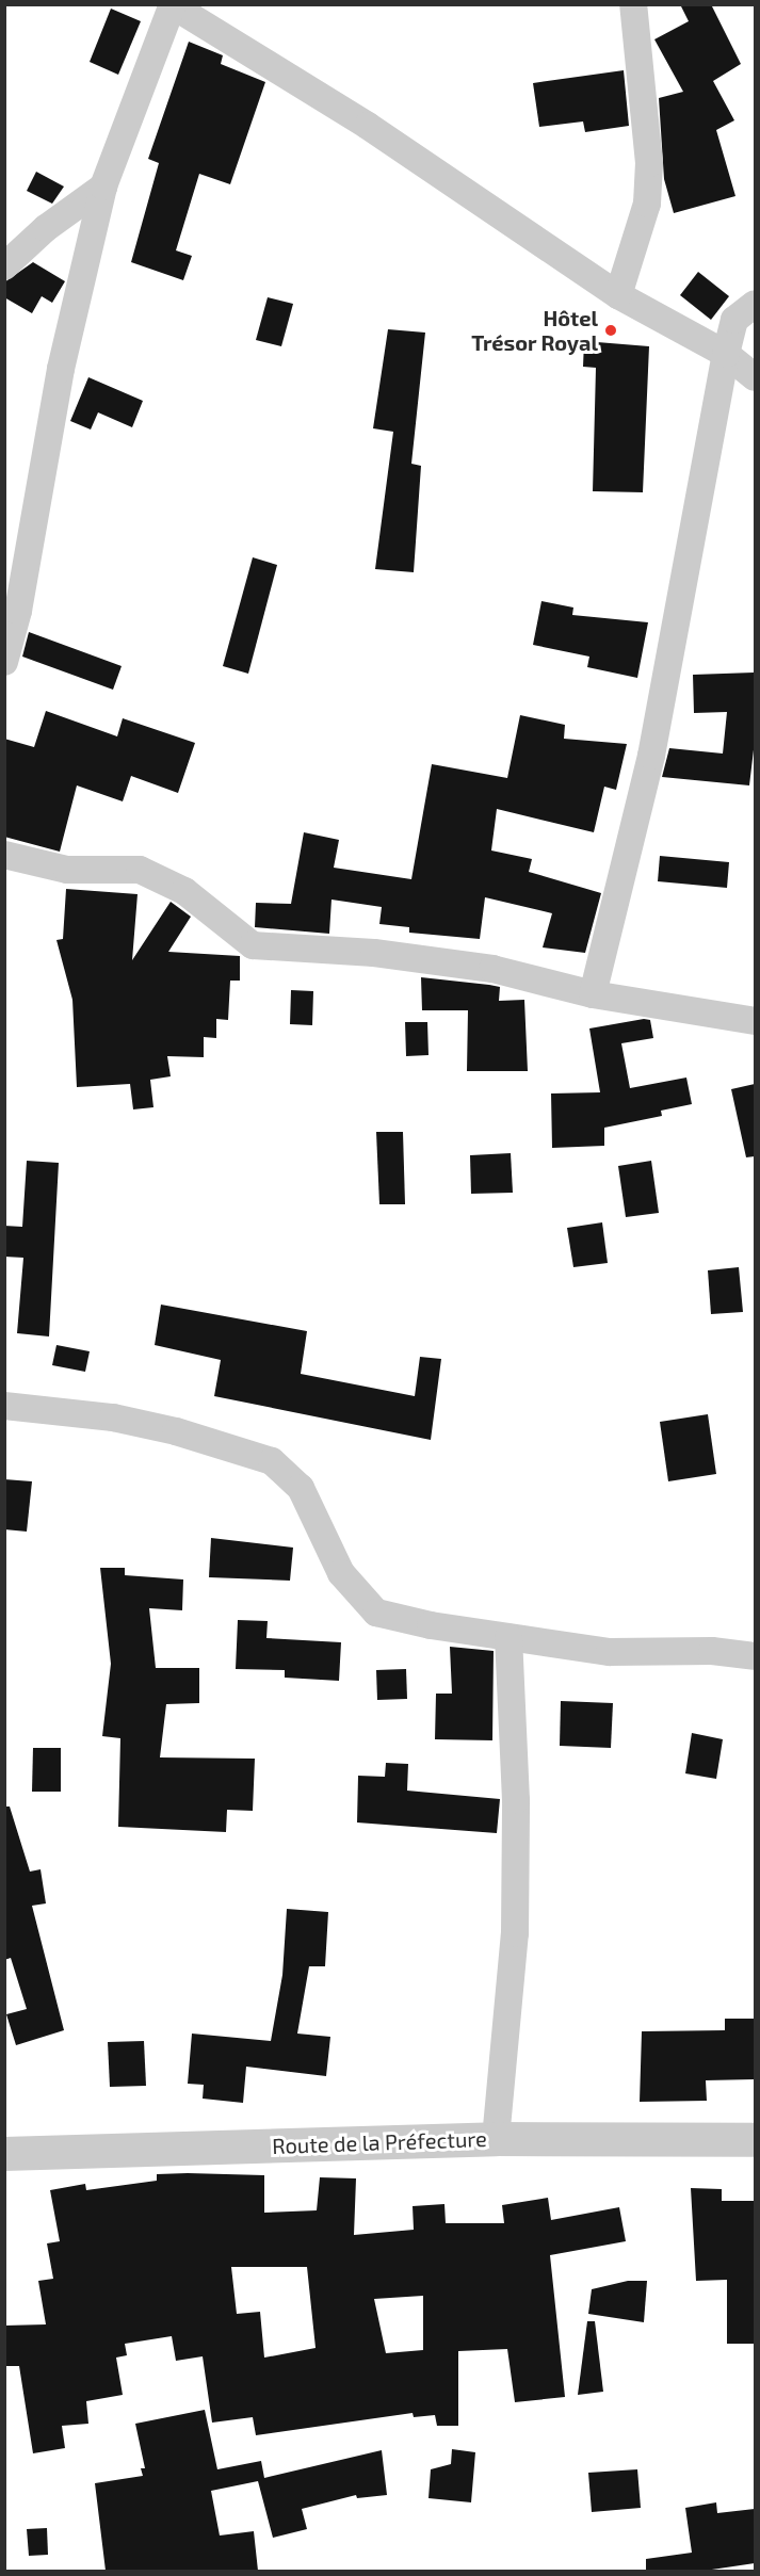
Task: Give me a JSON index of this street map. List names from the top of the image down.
{
  "streets": {
    "street": ["Route de la Préfecture"]
  },
  "places": ["Hôtel Trésor Royal"]
}
